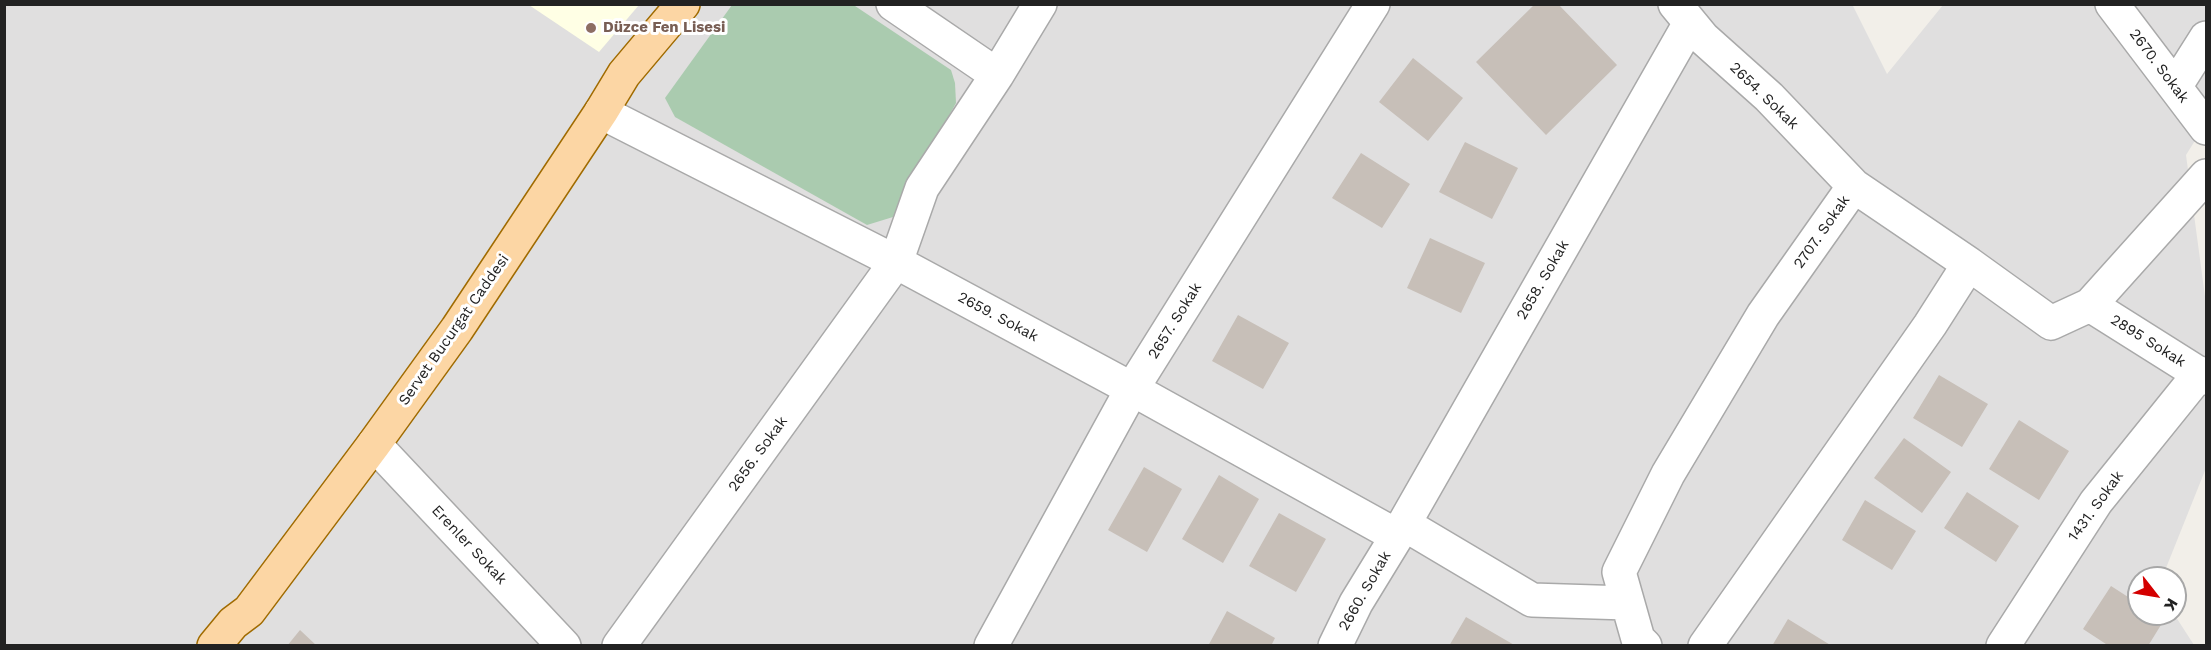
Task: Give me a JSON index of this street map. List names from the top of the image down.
{
  "streets": {
    "main road": ["Servet Bucurgat Caddesi"],
    "street": [
      "2670. Sokak",
      "2654. Sokak",
      "2707. Sokak",
      "2658. Sokak",
      "2659. Sokak",
      "2657. Sokak",
      "2895 Sokak",
      "2656. Sokak",
      "1431. Sokak",
      "Erenler Sokak",
      "2660. Sokak"
    ]
  },
  "crossings": [
    ["2654. Sokak", "2707. Sokak"],
    ["2654. Sokak", "2658. Sokak"],
    ["2707. Sokak", "2659. Sokak"],
    ["2707. Sokak", "2895 Sokak"],
    ["2658. Sokak", "2659. Sokak"],
    ["2658. Sokak", "2660. Sokak"],
    ["2659. Sokak", "2657. Sokak"],
    ["2659. Sokak", "Servet Bucurgat Caddesi"],
    ["2659. Sokak", "2656. Sokak"],
    ["2659. Sokak", "2660. Sokak"],
    ["Servet Bucurgat Caddesi", "Erenler Sokak"],
    ["2895 Sokak", "1431. Sokak"]
  ],
  "places": ["Düzce Fen Lisesi"],
  "north": "bottom right"
}
